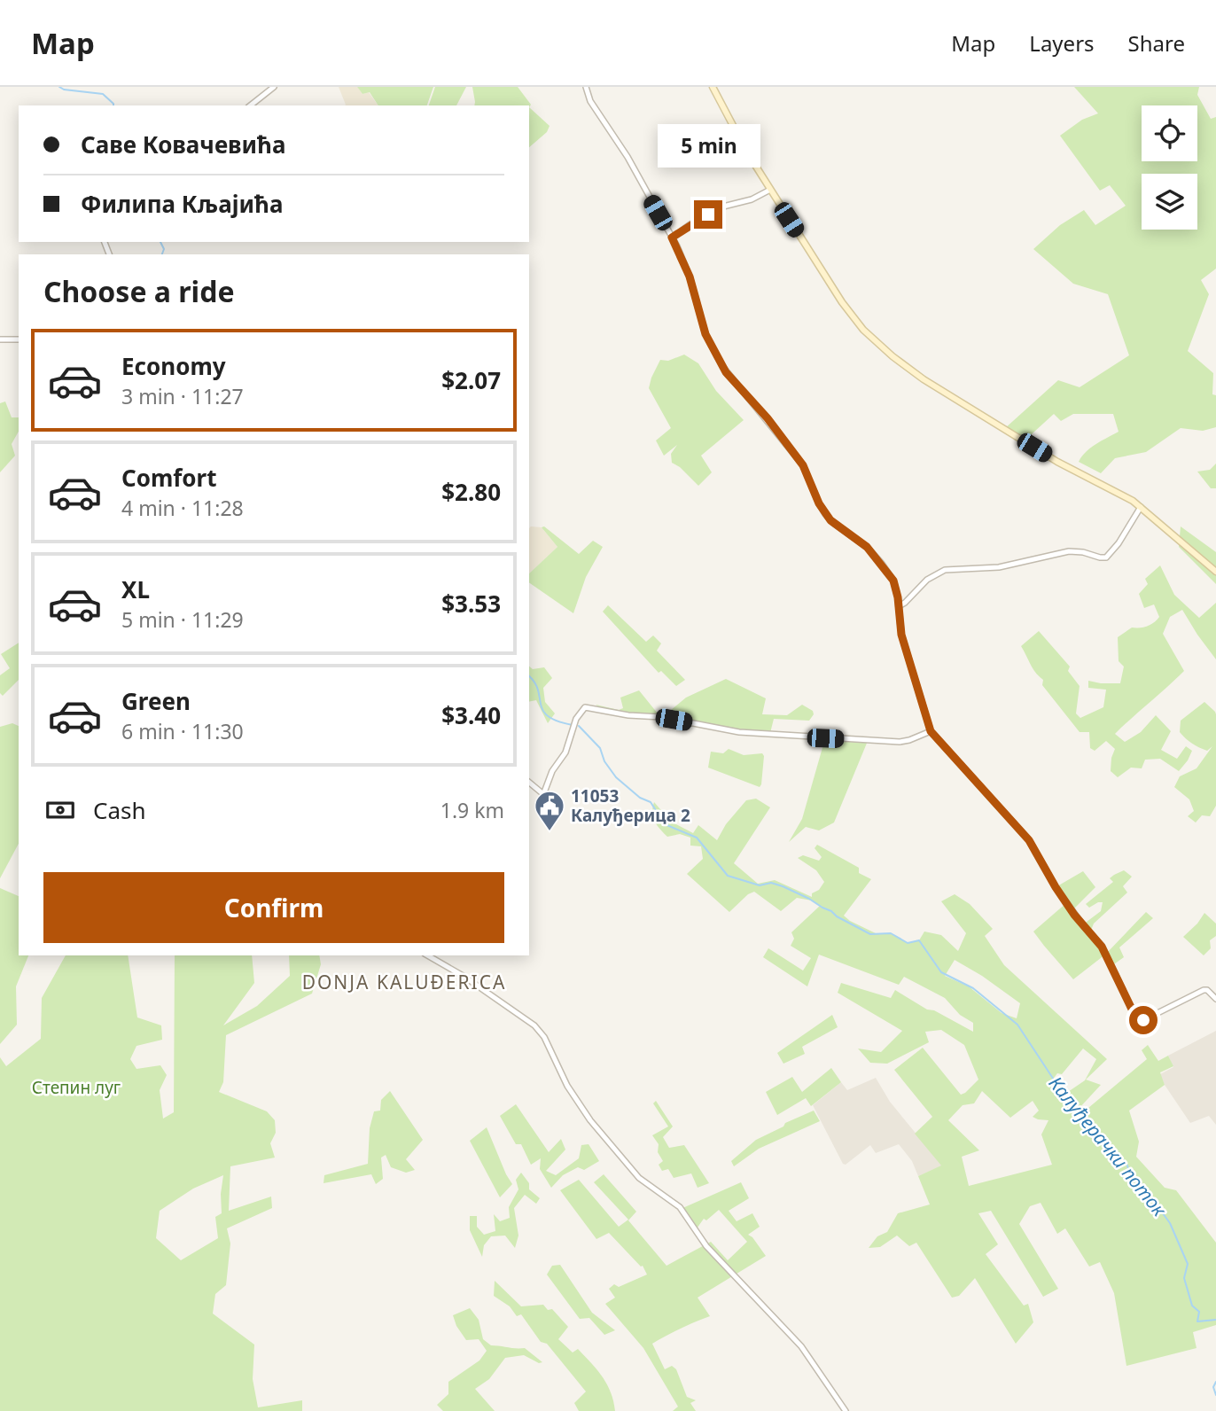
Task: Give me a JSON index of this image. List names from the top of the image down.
{
  "districts": ["DONJA KALUĐERICA"],
  "water": ["Калуђерачки поток"],
  "parks": ["Степин луг"],
  "places": {
    "public building": ["11053 Калуђерица 2"]
  },
  "page": {
    "header": "Map",
    "nav": ["Map", "Layers", "Share"],
    "banner": ["Саве Ковачевића", "Филипа Кљајића"],
    "bubble": "5 min",
    "heading": "Choose a ride",
    "list": [
      {
        "name": "Economy",
        "note": "3 min · 11:27",
        "value": "$2.07"
      },
      {
        "name": "Comfort",
        "note": "4 min · 11:28",
        "value": "$2.80"
      },
      {
        "name": "XL",
        "note": "5 min · 11:29",
        "value": "$3.53"
      },
      {
        "name": "Green",
        "note": "6 min · 11:30",
        "value": "$3.40"
      }
    ],
    "pay": ["Cash", "1.9 km"],
    "buttons": "Confirm"
  }
}
